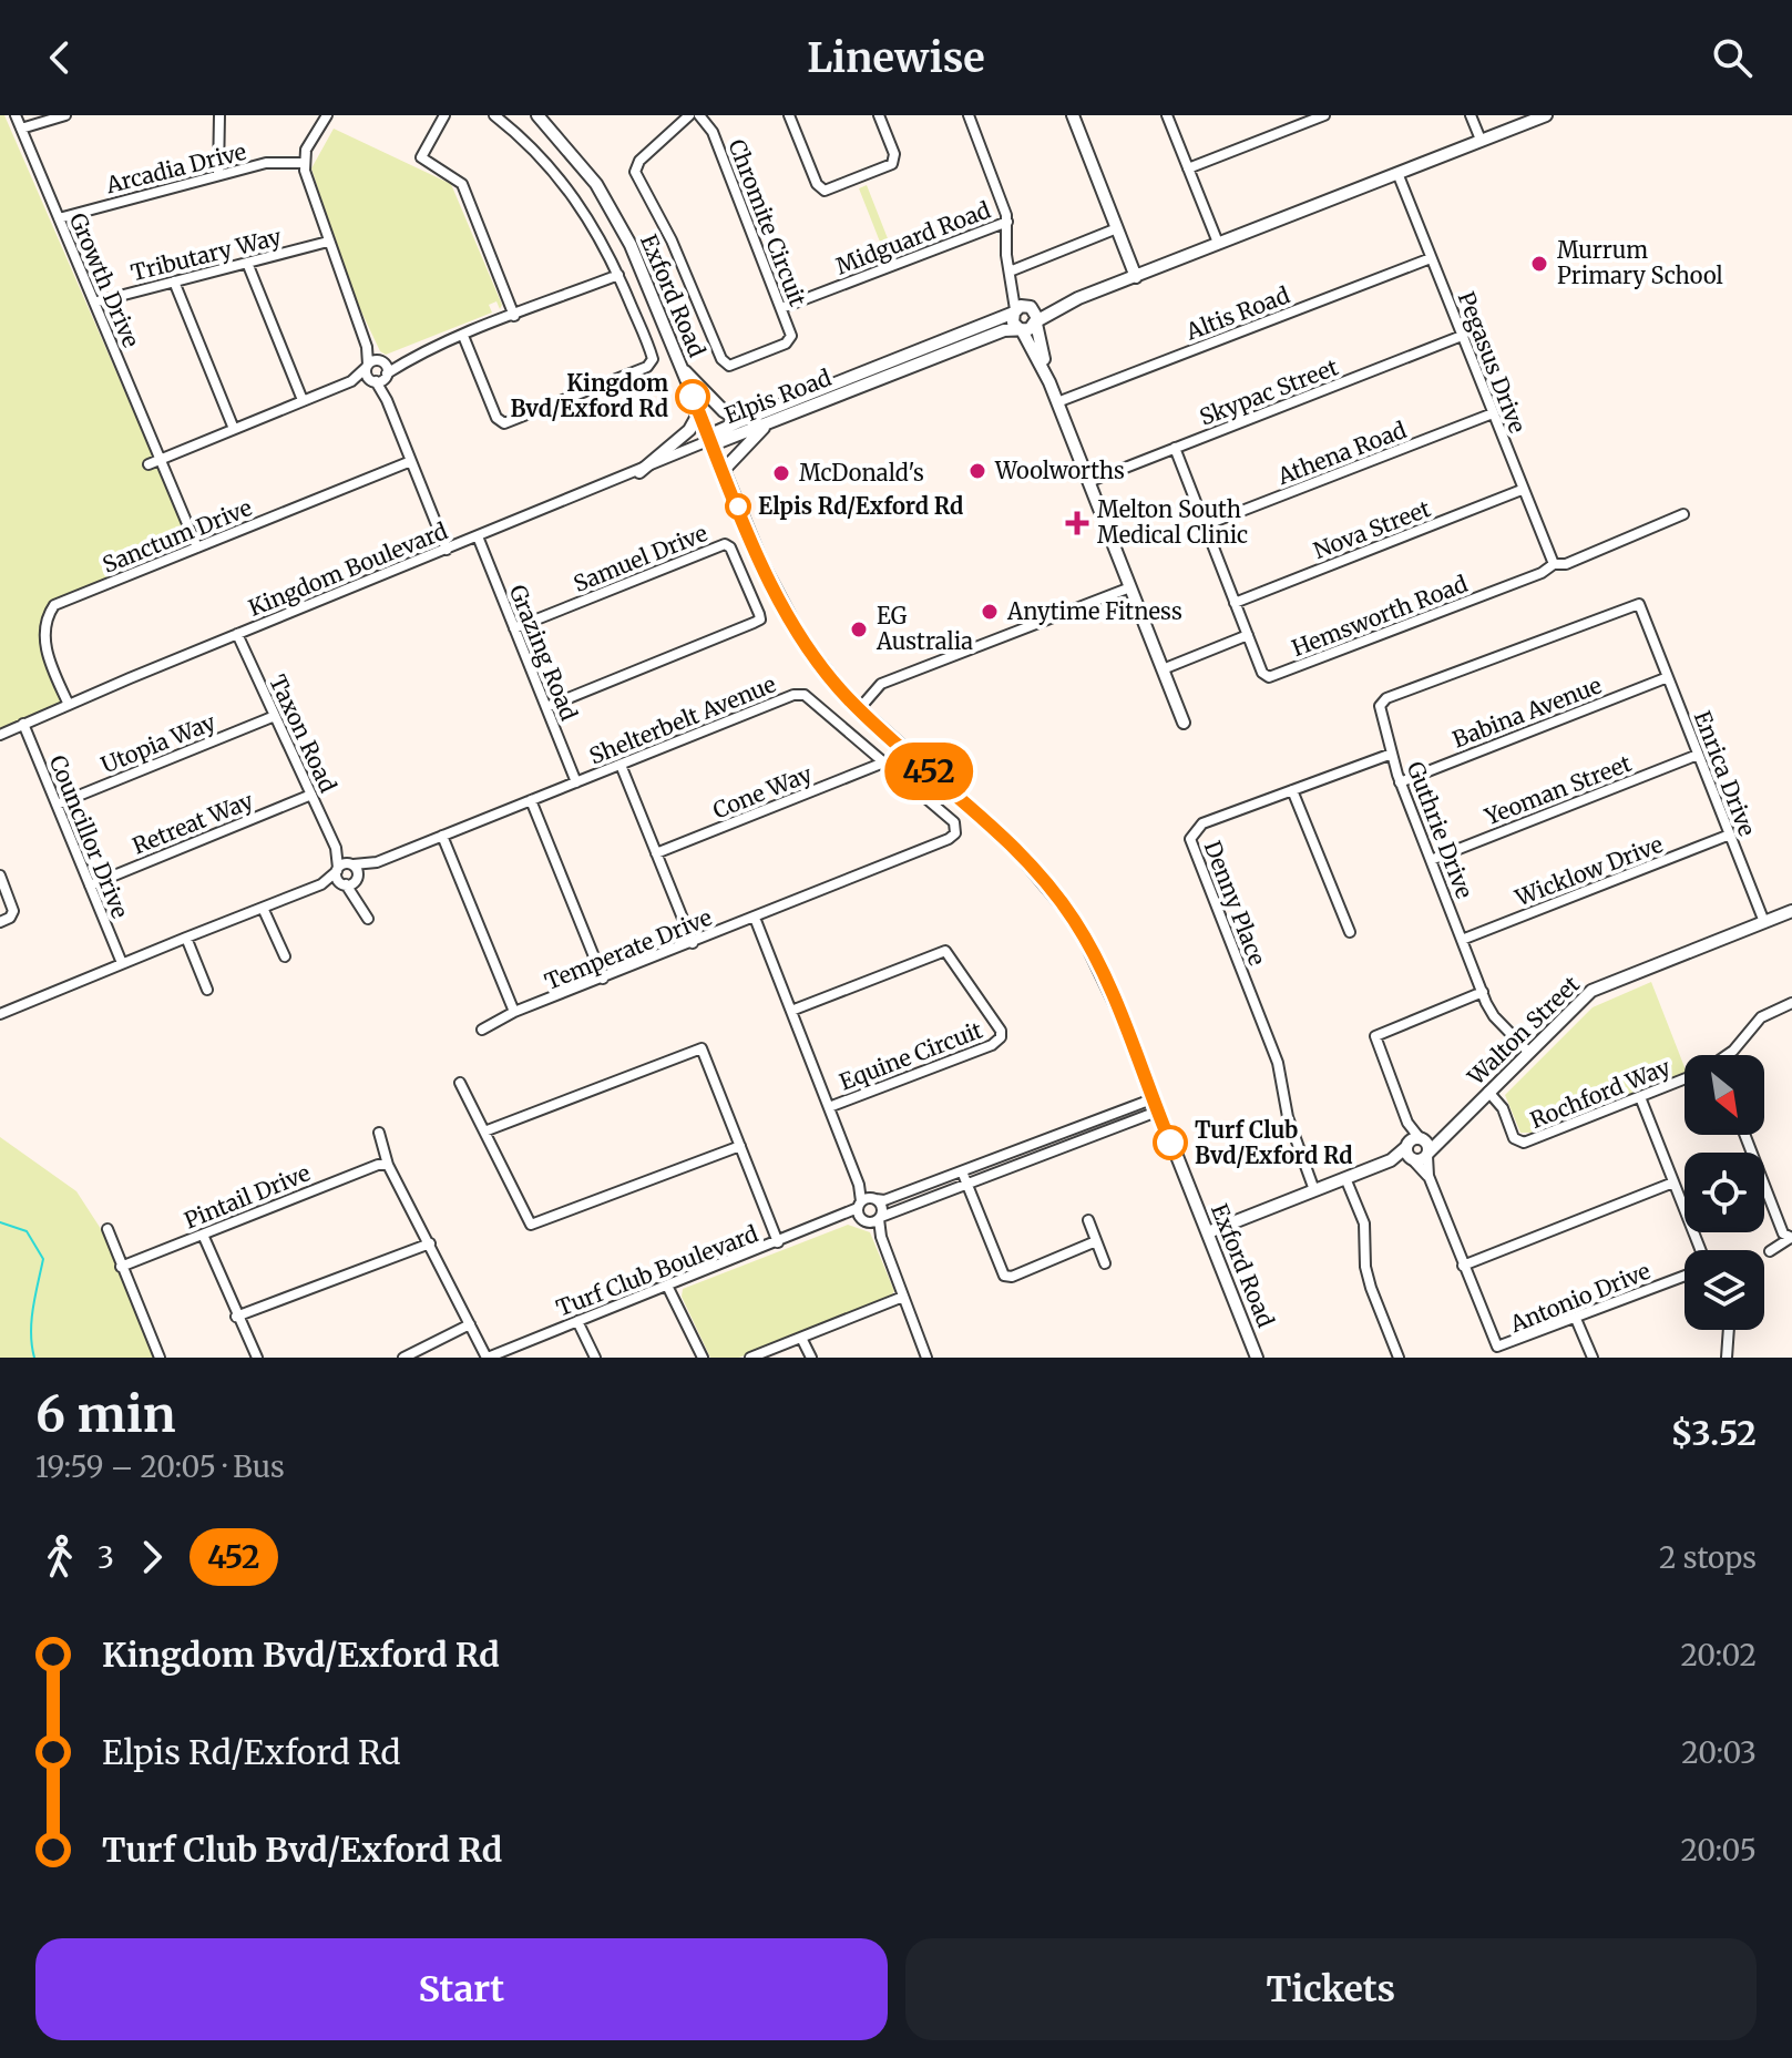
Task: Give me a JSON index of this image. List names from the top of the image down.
{
  "streets": {
    "street": [
      "Arcadia Drive",
      "Chromite Circuit",
      "Midguard Road",
      "Tributary Way",
      "Growth Drive",
      "Exford Road",
      "Altis Road",
      "Pegasus Drive",
      "Skypac Street",
      "Elpis Road",
      "Athena Road",
      "Nova Street",
      "Sanctum Drive",
      "Samuel Drive",
      "Kingdom Boulevard",
      "Hemsworth Road",
      "Grazing Road",
      "Babina Avenue",
      "Shelterbelt Avenue",
      "Taxon Road",
      "Utopia Way",
      "Enrica Drive",
      "Yeoman Street",
      "Cone Way",
      "Retreat Way",
      "Guthrie Drive",
      "Councillor Drive",
      "Wicklow Drive",
      "Denny Place",
      "Temperate Drive",
      "Walton Street",
      "Equine Circuit",
      "Rochford Way",
      "Pintail Drive",
      "Turf Club Boulevard",
      "Antonio Drive"
    ]
  },
  "crossings": [
    ["Arcadia Drive", "Growth Drive"],
    ["Chromite Circuit", "Midguard Road"],
    ["Tributary Way", "Growth Drive"],
    ["Growth Drive", "Sanctum Drive"],
    ["Exford Road", "Elpis Road"],
    ["Exford Road", "Kingdom Boulevard"],
    ["Exford Road", "Turf Club Boulevard"],
    ["Altis Road", "Pegasus Drive"],
    ["Pegasus Drive", "Skypac Street"],
    ["Pegasus Drive", "Elpis Road"],
    ["Pegasus Drive", "Athena Road"],
    ["Pegasus Drive", "Nova Street"],
    ["Pegasus Drive", "Hemsworth Road"],
    ["Skypac Street", "Hemsworth Road"],
    ["Elpis Road", "Kingdom Boulevard"],
    ["Athena Road", "Hemsworth Road"],
    ["Nova Street", "Hemsworth Road"],
    ["Sanctum Drive", "Kingdom Boulevard"],
    ["Samuel Drive", "Grazing Road"],
    ["Kingdom Boulevard", "Grazing Road"],
    ["Kingdom Boulevard", "Taxon Road"],
    ["Kingdom Boulevard", "Councillor Drive"],
    ["Grazing Road", "Shelterbelt Avenue"],
    ["Babina Avenue", "Enrica Drive"],
    ["Babina Avenue", "Guthrie Drive"],
    ["Shelterbelt Avenue", "Cone Way"],
    ["Shelterbelt Avenue", "Temperate Drive"],
    ["Taxon Road", "Utopia Way"],
    ["Taxon Road", "Retreat Way"],
    ["Utopia Way", "Councillor Drive"],
    ["Enrica Drive", "Yeoman Street"],
    ["Enrica Drive", "Guthrie Drive"],
    ["Enrica Drive", "Wicklow Drive"],
    ["Enrica Drive", "Walton Street"],
    ["Yeoman Street", "Guthrie Drive"],
    ["Retreat Way", "Councillor Drive"],
    ["Guthrie Drive", "Wicklow Drive"],
    ["Guthrie Drive", "Denny Place"],
    ["Guthrie Drive", "Walton Street"],
    ["Walton Street", "Rochford Way"],
    ["Walton Street", "Antonio Drive"]
  ],
  "places": {
    "other": [
      "Murrum Primary School",
      "Kingdom Bvd/Exford Rd",
      "Woolworths",
      "McDonald's",
      "Elpis Rd/Exford Rd",
      "Anytime Fitness",
      "EG Australia",
      "Turf Club Bvd/Exford Rd"
    ],
    "health": ["Melton South Medical Clinic"]
  },
  "lines": ["bus line 452"],
  "north": "bottom right",
  "page": {
    "header": "Linewise",
    "on_map": "452",
    "heading": ["6 min", "19:59 – 20:05 · Bus", "$3.52"],
    "legs": ["3", "452", "2 stops"],
    "list": [
      {
        "name": "Kingdom Bvd/Exford Rd",
        "value": "20:02"
      },
      {
        "name": "Elpis Rd/Exford Rd",
        "value": "20:03"
      },
      {
        "name": "Turf Club Bvd/Exford Rd",
        "value": "20:05"
      }
    ],
    "buttons": ["Start", "Tickets"]
  }
}
